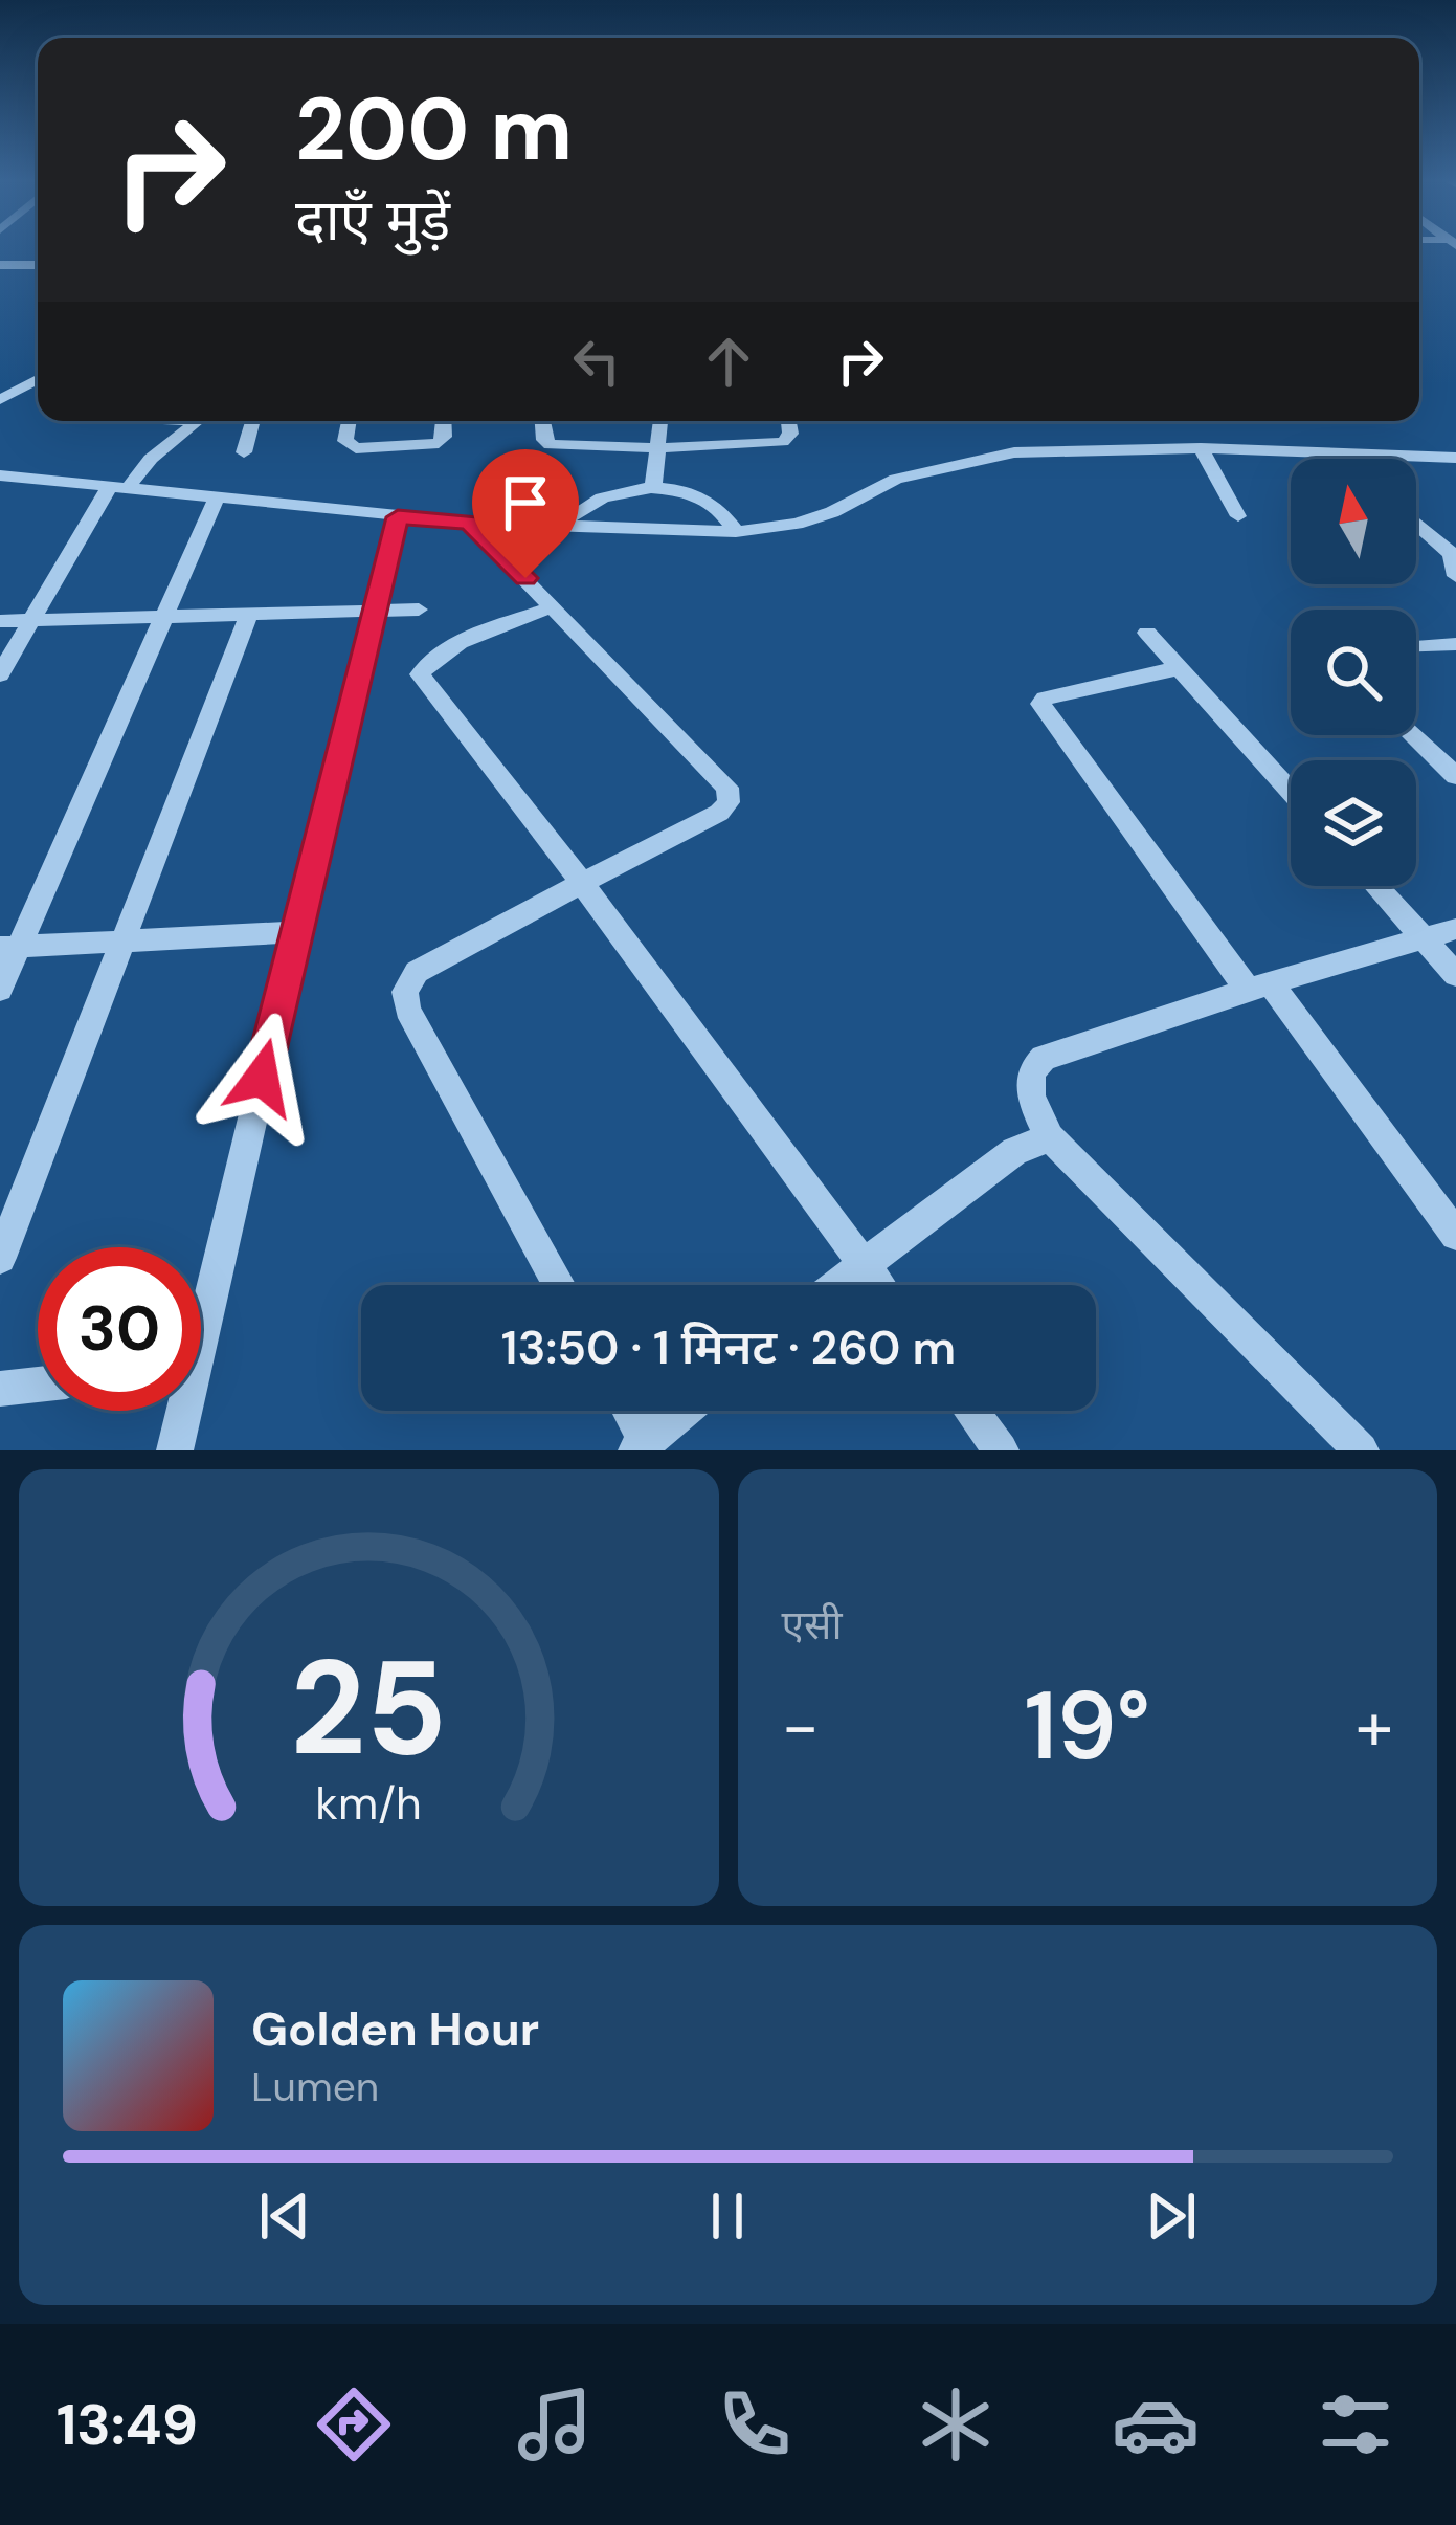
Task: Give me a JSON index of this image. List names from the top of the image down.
{
  "north": "top",
  "page": {
    "turn": ["200 m", "दाएँ मुड़ें"],
    "limit": "30",
    "trip": "13:50 · 1 मिनट · 260 m",
    "tile": "एसी",
    "heat": ["−", "19°", "+"],
    "song": ["Golden Hour", "Lumen"],
    "tabs": "13:49",
    "gauge": ["25", "km/h"]
  }
}
